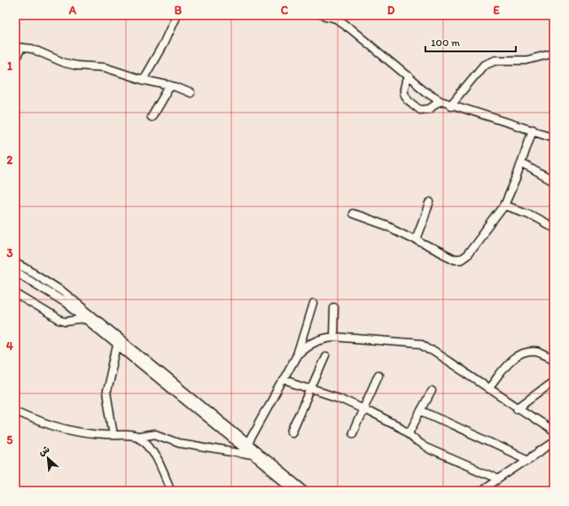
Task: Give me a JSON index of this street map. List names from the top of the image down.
{
  "scale_bar": "100 m",
  "north": "top left",
  "grid": {
    "columns": [
      "A",
      "B",
      "C",
      "D",
      "E"
    ],
    "rows": [
      "1",
      "2",
      "3",
      "4",
      "5"
    ]
  }
}
